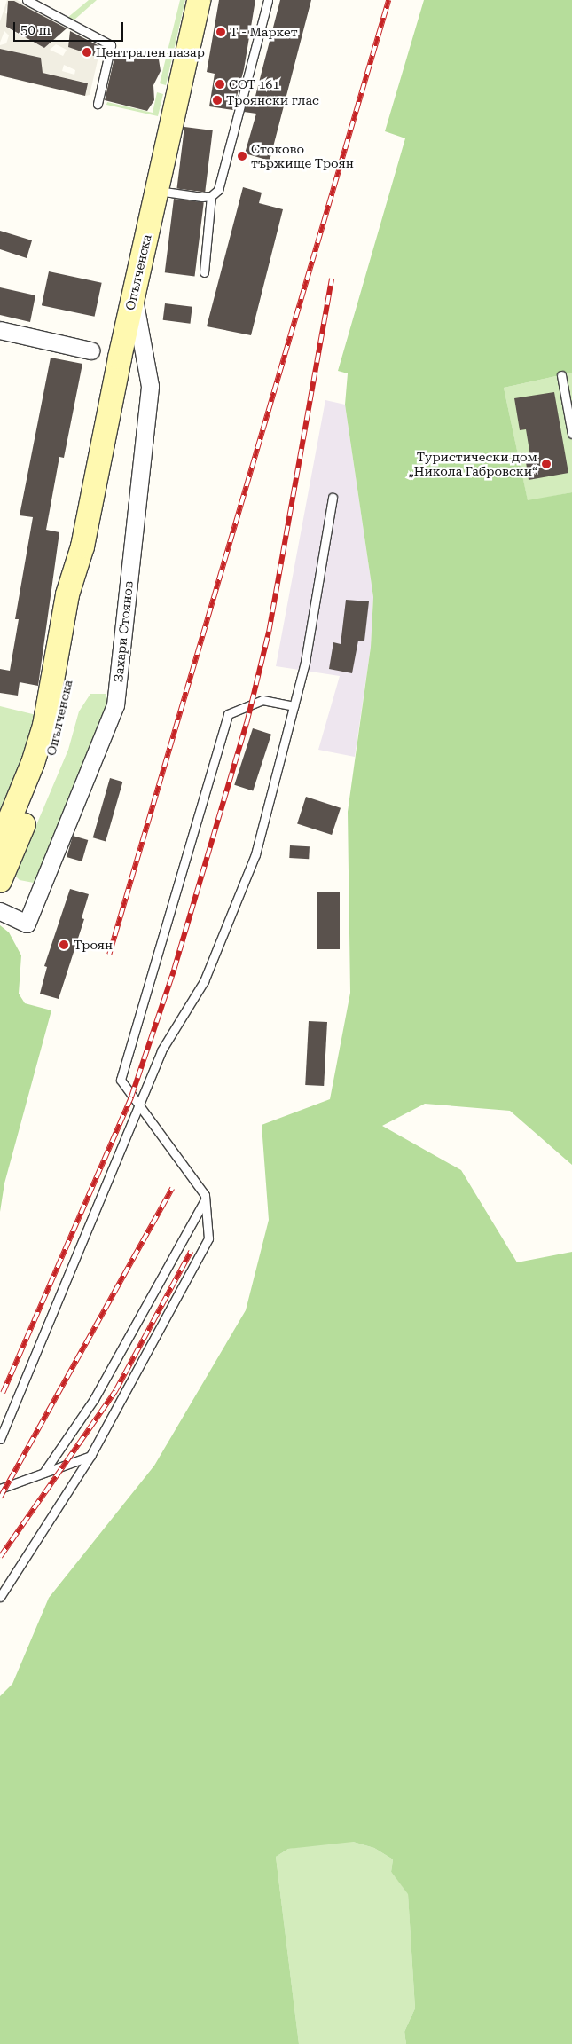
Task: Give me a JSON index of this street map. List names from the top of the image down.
{
  "streets": {
    "street": ["Опълченска", "Захари Стоянов"]
  },
  "crossings": [
    ["Опълченска", "Захари Стоянов"]
  ],
  "places": [
    "Т - Маркет",
    "Централен пазар",
    "СОТ 161",
    "Троянски глас",
    "Стоково тържище Троян",
    "Туристически дом „Никола Габровски“",
    "Троян"
  ],
  "scale_bar": "50 m"
}
